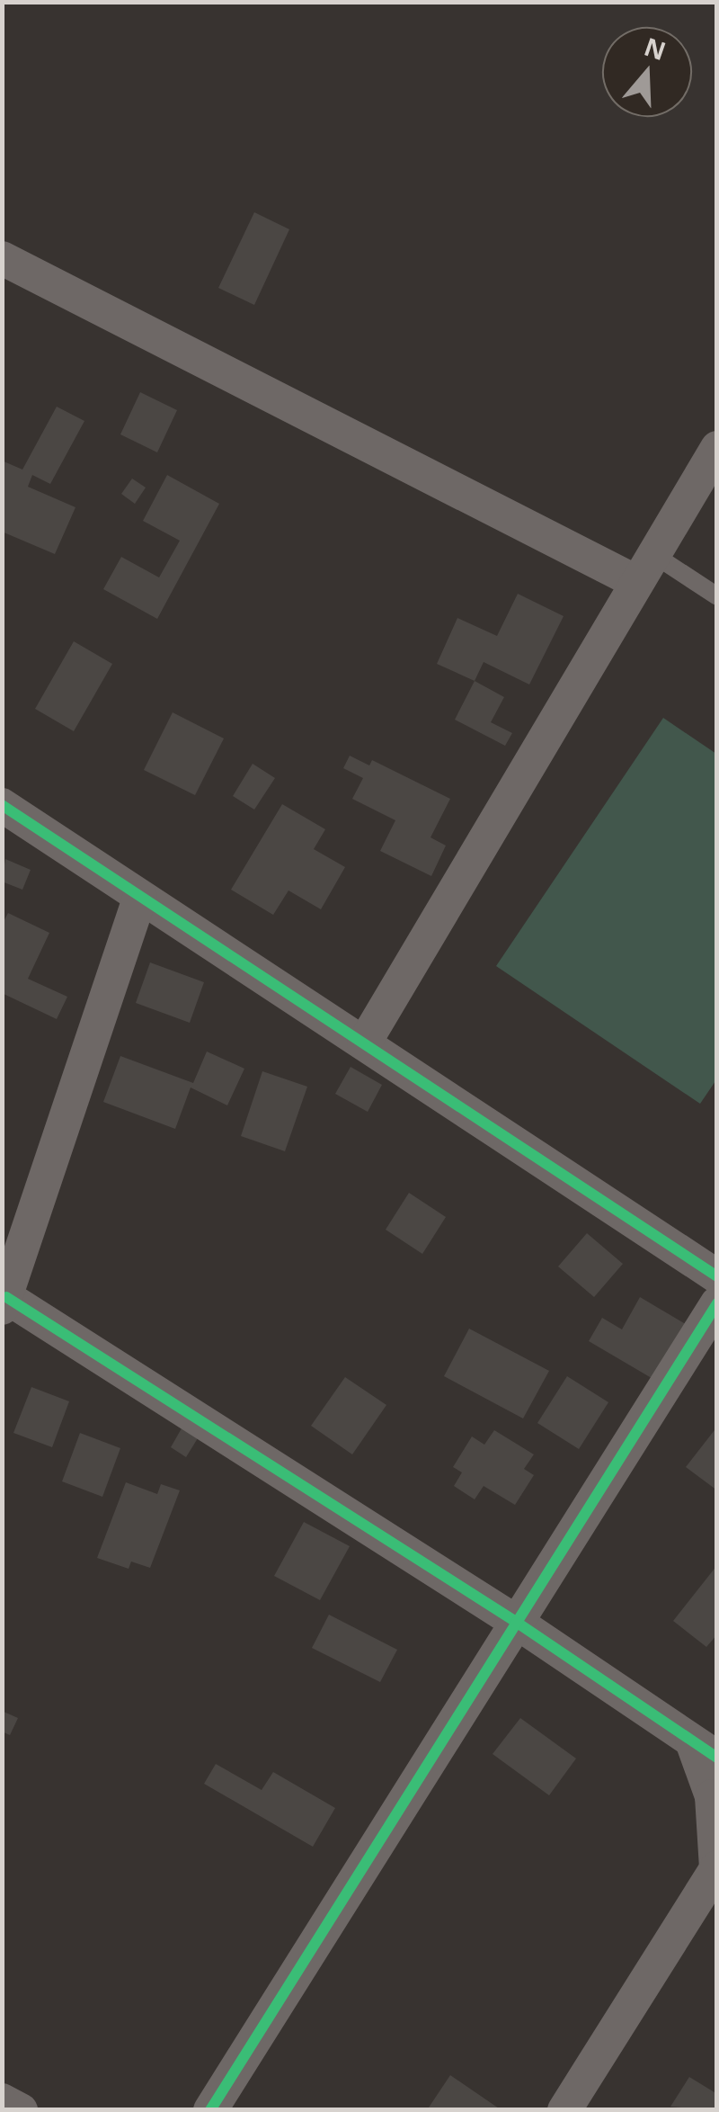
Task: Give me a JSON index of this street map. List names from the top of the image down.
{
  "north": "top"
}
